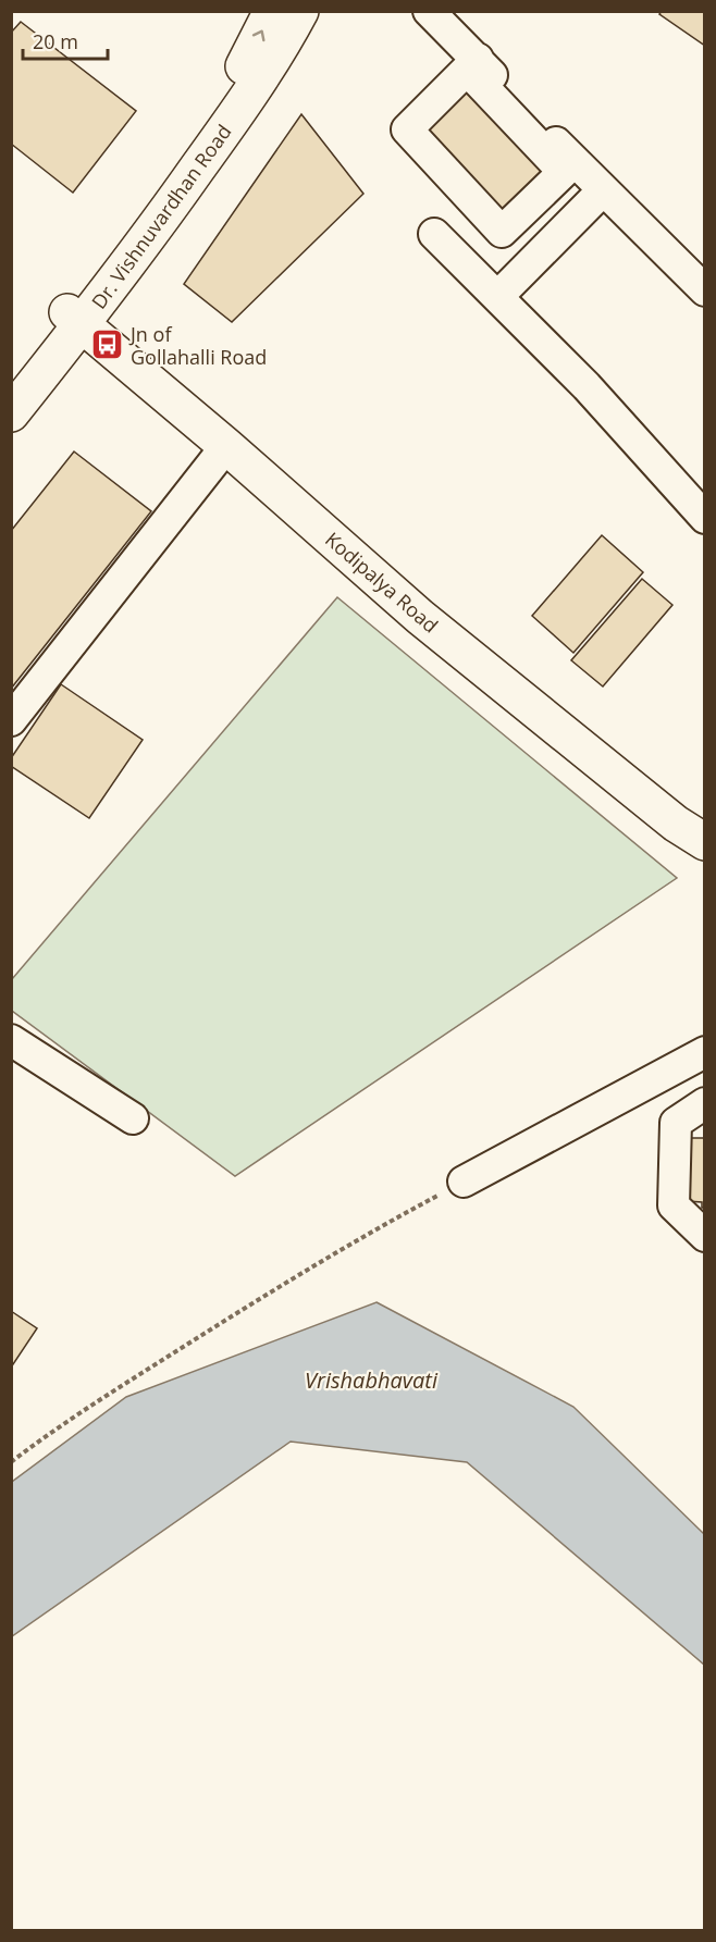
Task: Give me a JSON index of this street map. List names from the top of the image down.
{
  "streets": {
    "main road": ["Dr. Vishnuvardhan Road", "Kodipalya Road"]
  },
  "crossings": [
    ["Dr. Vishnuvardhan Road", "Kodipalya Road"]
  ],
  "water": ["Vrishabhavati"],
  "places": {
    "bus stop": ["Jn of Gollahalli Road"]
  },
  "scale_bar": "20 m"
}
